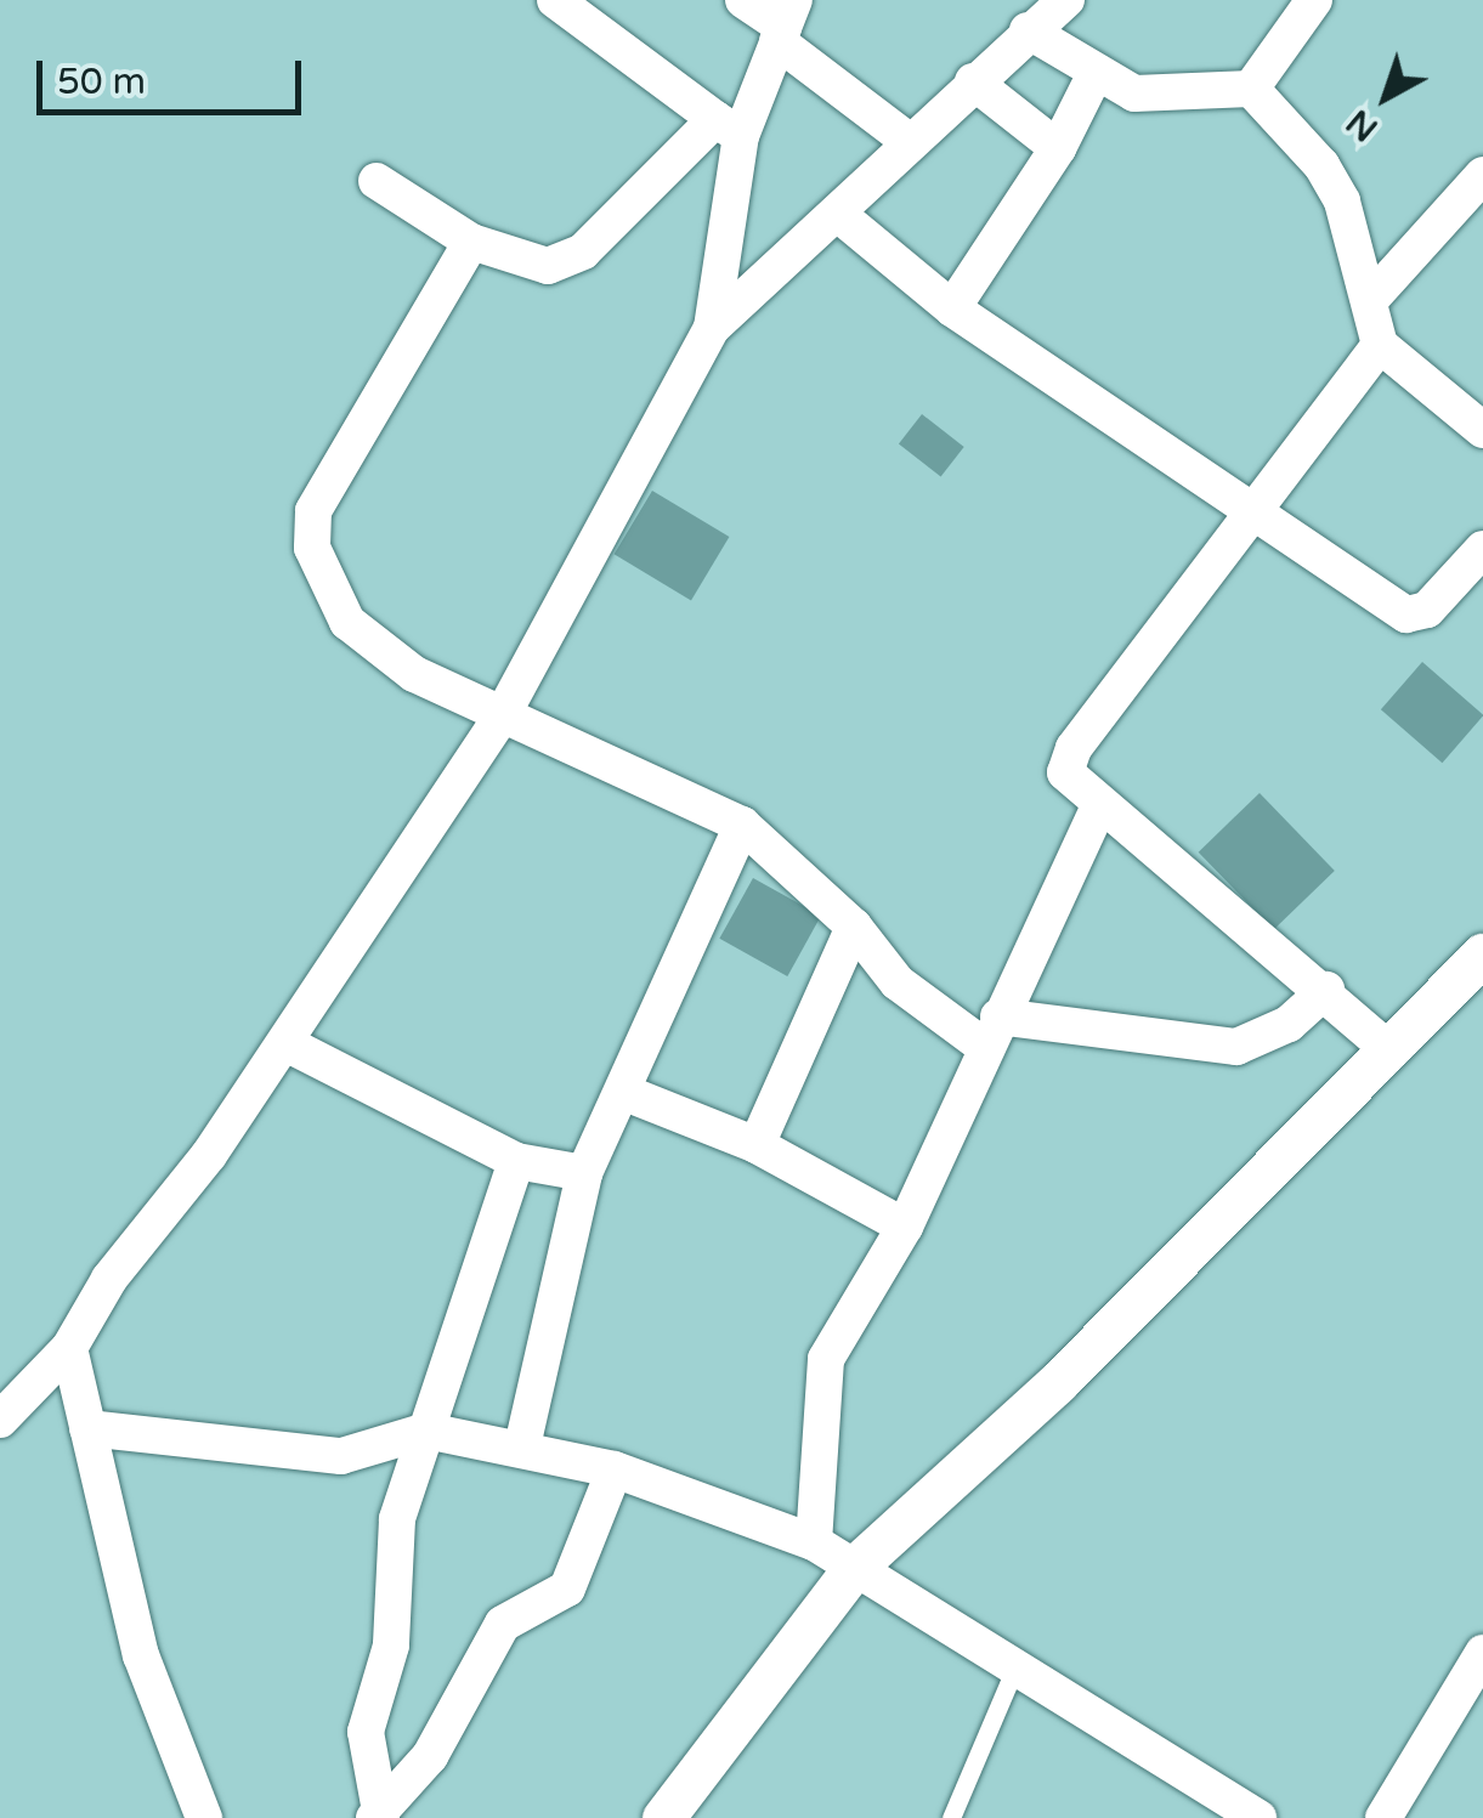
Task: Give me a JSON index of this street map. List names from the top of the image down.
{
  "scale_bar": "50 m",
  "north": "bottom left"
}
